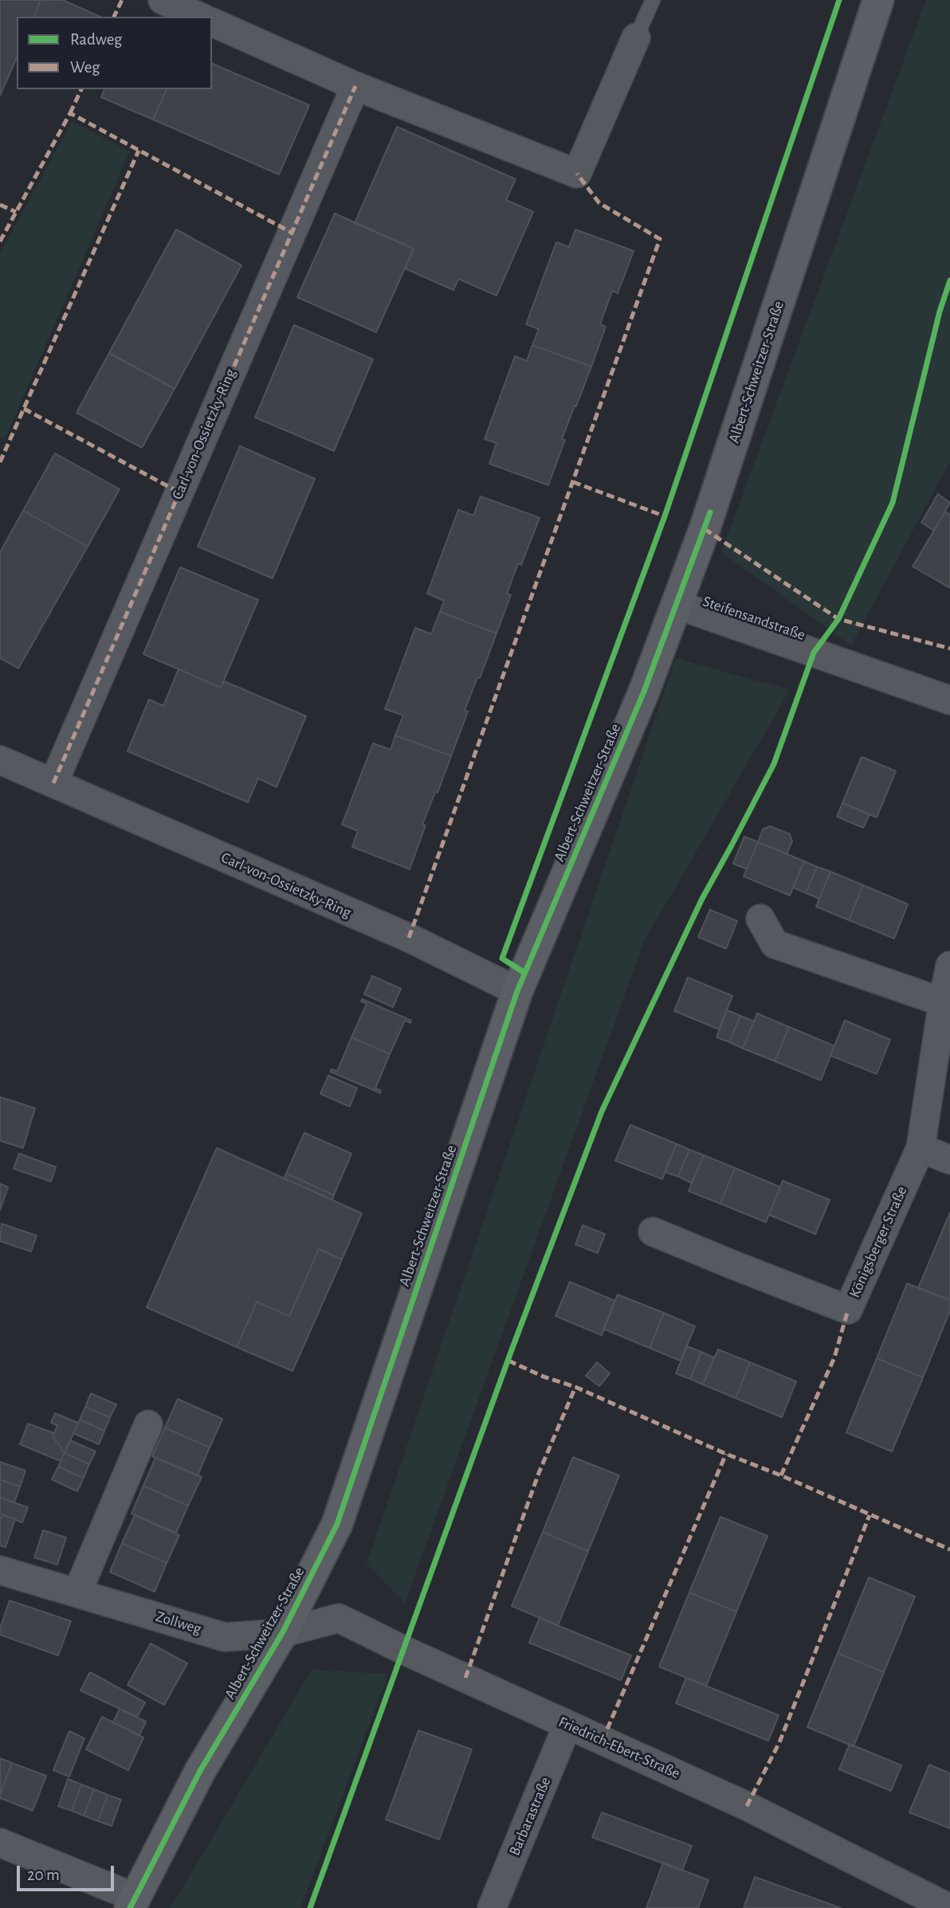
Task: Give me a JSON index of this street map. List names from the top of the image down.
{
  "streets": {
    "street": [
      "Albert-Schweitzer-Straße",
      "Carl-von-Ossietzky-Ring",
      "Steifensandstraße",
      "Königsberger Straße",
      "Zollweg",
      "Friedrich-Ebert-Straße",
      "Barbarastraße"
    ]
  },
  "crossings": [
    ["Albert-Schweitzer-Straße", "Carl-von-Ossietzky-Ring"],
    ["Albert-Schweitzer-Straße", "Steifensandstraße"],
    ["Albert-Schweitzer-Straße", "Zollweg"],
    ["Albert-Schweitzer-Straße", "Friedrich-Ebert-Straße"],
    ["Zollweg", "Friedrich-Ebert-Straße"],
    ["Friedrich-Ebert-Straße", "Barbarastraße"]
  ],
  "legend": ["Radweg", "Weg"],
  "scale_bar": "20 m"
}
